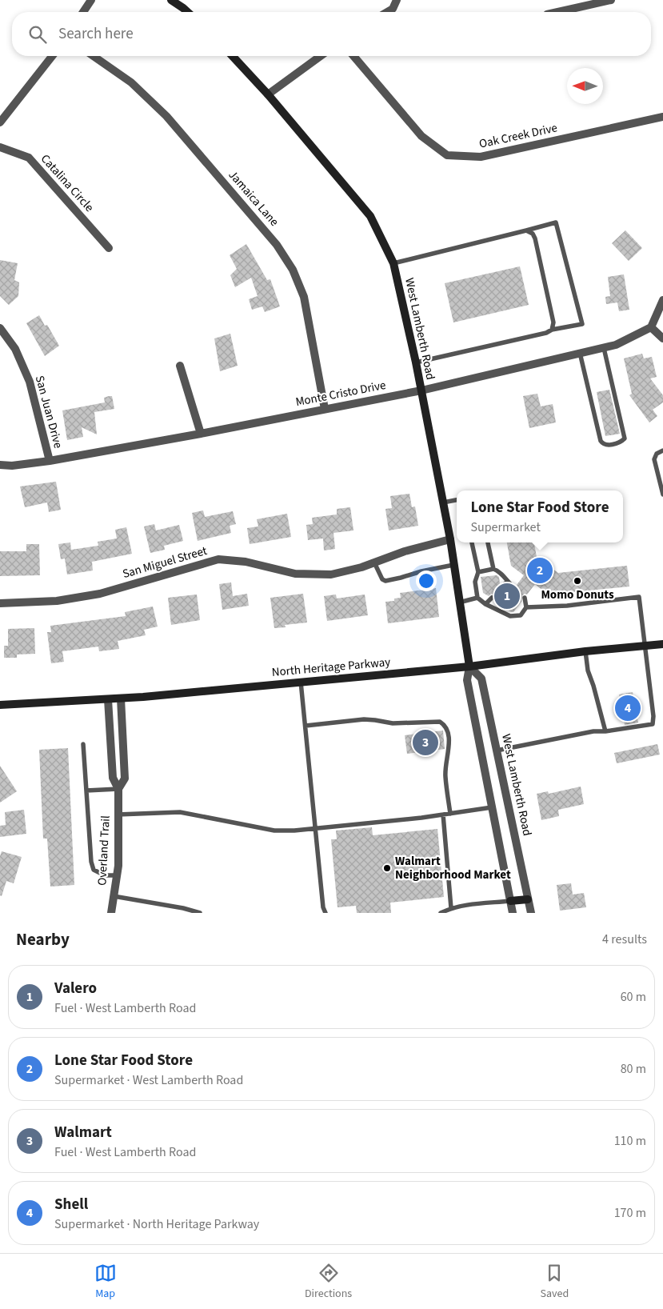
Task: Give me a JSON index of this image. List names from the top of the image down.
{
  "streets": {
    "street": [
      "Oak Creek Drive",
      "Catalina Circle",
      "Jamaica Lane",
      "West Lamberth Road",
      "Monte Cristo Drive",
      "San Juan Drive",
      "San Miguel Street",
      "North Heritage Parkway",
      "Overland Trail"
    ]
  },
  "crossings": [
    ["Jamaica Lane", "Monte Cristo Drive"],
    ["West Lamberth Road", "Monte Cristo Drive"],
    ["West Lamberth Road", "San Miguel Street"],
    ["West Lamberth Road", "North Heritage Parkway"],
    ["Monte Cristo Drive", "San Juan Drive"],
    ["North Heritage Parkway", "Overland Trail"]
  ],
  "places": ["Momo Donuts", "Walmart Neighborhood Market"],
  "north": "left",
  "page": {
    "search": "Search here",
    "popup": ["Lone Star Food Store", "Supermarket"],
    "pins": [
      "2",
      "1",
      "4",
      "3"
    ],
    "heading": ["Nearby", "4 results"],
    "list": [
      {
        "mark": "1",
        "name": "Valero",
        "note": "Fuel · West Lamberth Road",
        "value": "60 m"
      },
      {
        "mark": "2",
        "name": "Lone Star Food Store",
        "note": "Supermarket · West Lamberth Road",
        "value": "80 m"
      },
      {
        "mark": "3",
        "name": "Walmart",
        "note": "Fuel · West Lamberth Road",
        "value": "110 m"
      },
      {
        "mark": "4",
        "name": "Shell",
        "note": "Supermarket · North Heritage Parkway",
        "value": "170 m"
      }
    ],
    "nav": ["Map", "Directions", "Saved"]
  }
}
